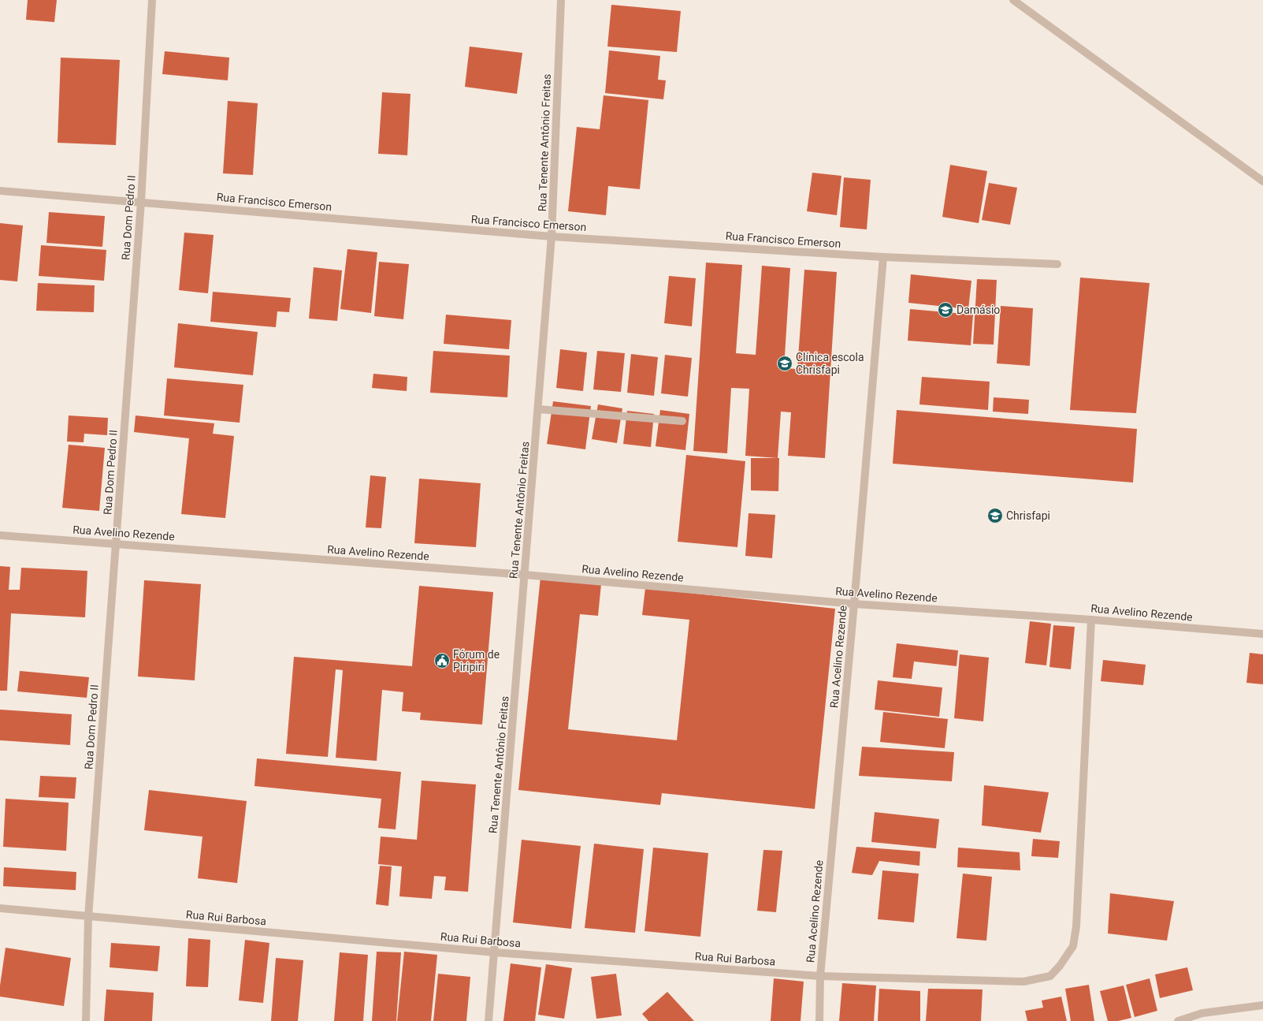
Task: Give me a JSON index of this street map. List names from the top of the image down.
{
  "streets": {
    "street": [
      "Rua Tenente Antônio Freitas",
      "Rua Francisco Emerson",
      "Rua Dom Pedro II",
      "Rua Avelino Rezende",
      "Rua Acelino Rezende",
      "Rua Rui Barbosa"
    ]
  },
  "crossings": [
    ["Rua Tenente Antônio Freitas", "Rua Francisco Emerson"],
    ["Rua Tenente Antônio Freitas", "Rua Avelino Rezende"],
    ["Rua Tenente Antônio Freitas", "Rua Rui Barbosa"],
    ["Rua Francisco Emerson", "Rua Dom Pedro II"],
    ["Rua Francisco Emerson", "Rua Acelino Rezende"],
    ["Rua Dom Pedro II", "Rua Avelino Rezende"],
    ["Rua Dom Pedro II", "Rua Rui Barbosa"],
    ["Rua Avelino Rezende", "Rua Acelino Rezende"],
    ["Rua Avelino Rezende", "Rua Rui Barbosa"],
    ["Rua Acelino Rezende", "Rua Rui Barbosa"]
  ],
  "places": {
    "school or university": ["Damásio", "Clínica escola Chrisfapi", "Chrisfapi"],
    "public building": ["Fórum de Piripiri"]
  }
}
